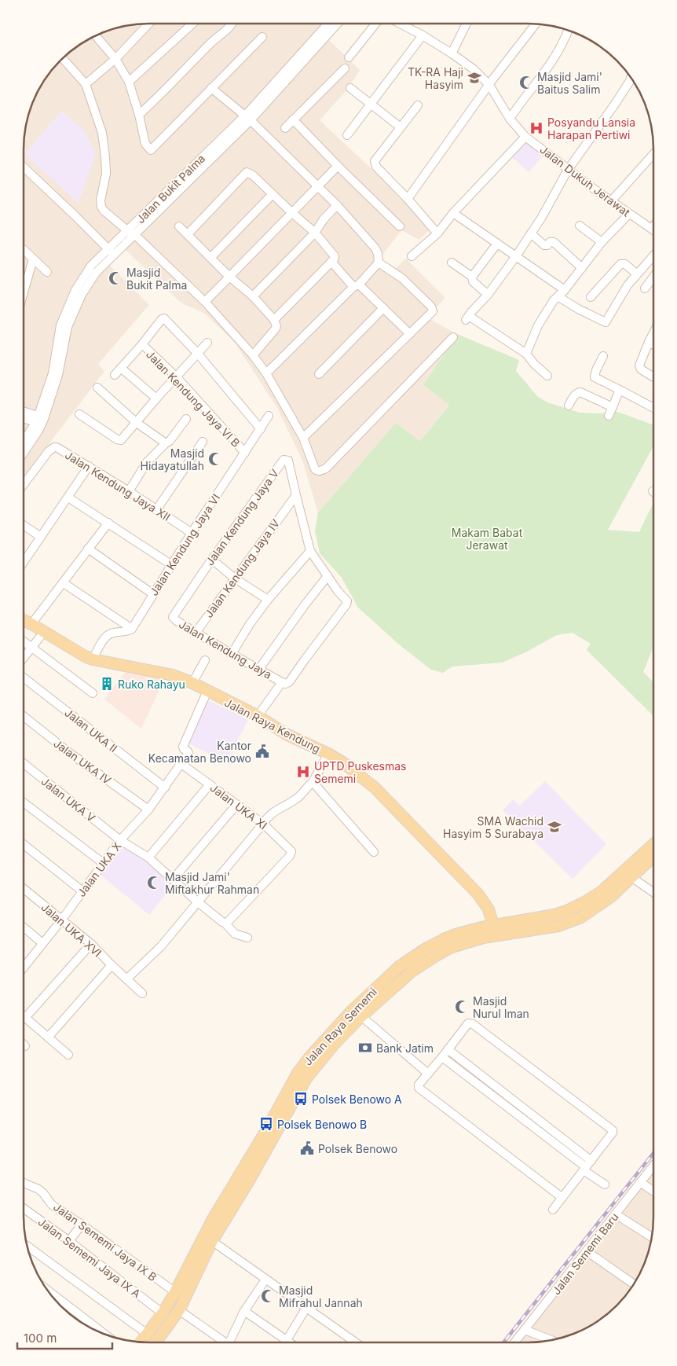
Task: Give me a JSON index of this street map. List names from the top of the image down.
{
  "streets": {
    "main road": ["Jalan Raya Kendung", "Jalan Raya Sememi"],
    "street": [
      "Jalan Dukuh Jerawat",
      "Jalan Bukit Palma",
      "Jalan Kendung Jaya VI B",
      "Jalan Kendung Jaya XII",
      "Jalan Kendung Jaya V",
      "Jalan Kendung Jaya VI",
      "Jalan Kendung Jaya IV",
      "Jalan Kendung Jaya",
      "Jalan UKA II",
      "Jalan UKA IV",
      "Jalan UKA V",
      "Jalan UKA XI",
      "Jalan UKA X",
      "Jalan UKA XVI",
      "Jalan Sememi Jaya IX B",
      "Jalan Sememi Baru",
      "Jalan Sememi Jaya IX A"
    ]
  },
  "crossings": [
    ["Jalan Kendung Jaya VI B", "Jalan Kendung Jaya VI"],
    ["Jalan Kendung Jaya XII", "Jalan Kendung Jaya VI"],
    ["Jalan Kendung Jaya V", "Jalan Kendung Jaya IV"],
    ["Jalan Kendung Jaya V", "Jalan Kendung Jaya"],
    ["Jalan Kendung Jaya IV", "Jalan Kendung Jaya"],
    ["Jalan Kendung Jaya", "Jalan Raya Kendung"],
    ["Jalan Raya Kendung", "Jalan Raya Sememi"],
    ["Jalan UKA II", "Jalan UKA X"],
    ["Jalan UKA IV", "Jalan UKA X"],
    ["Jalan UKA V", "Jalan UKA XI"],
    ["Jalan UKA V", "Jalan UKA X"],
    ["Jalan UKA XI", "Jalan UKA X"],
    ["Jalan UKA X", "Jalan UKA XVI"],
    ["Jalan Raya Sememi", "Jalan Sememi Jaya IX B"],
    ["Jalan Raya Sememi", "Jalan Sememi Jaya IX A"]
  ],
  "parks": ["Makam Babat Jerawat"],
  "places": {
    "school or university": ["TK-RA Haji Hasyim", "SMA Wachid Hasyim 5 Surabaya"],
    "mosque": [
      "Masjid Jami' Baitus Salim",
      "Masjid Bukit Palma",
      "Masjid Hidayatullah",
      "Masjid Jami' Miftakhur Rahman",
      "Masjid Nurul Iman",
      "Masjid Mifrahul Jannah"
    ],
    "hospital": ["Posyandu Lansia Harapan Pertiwi", "UPTD Puskesmas Sememi"],
    "building": ["Ruko Rahayu"],
    "public building": ["Kantor Kecamatan Benowo", "Polsek Benowo"],
    "bank": ["Bank Jatim"],
    "bus stop": ["Polsek Benowo A", "Polsek Benowo B"]
  },
  "scale_bar": "100 m"
}
